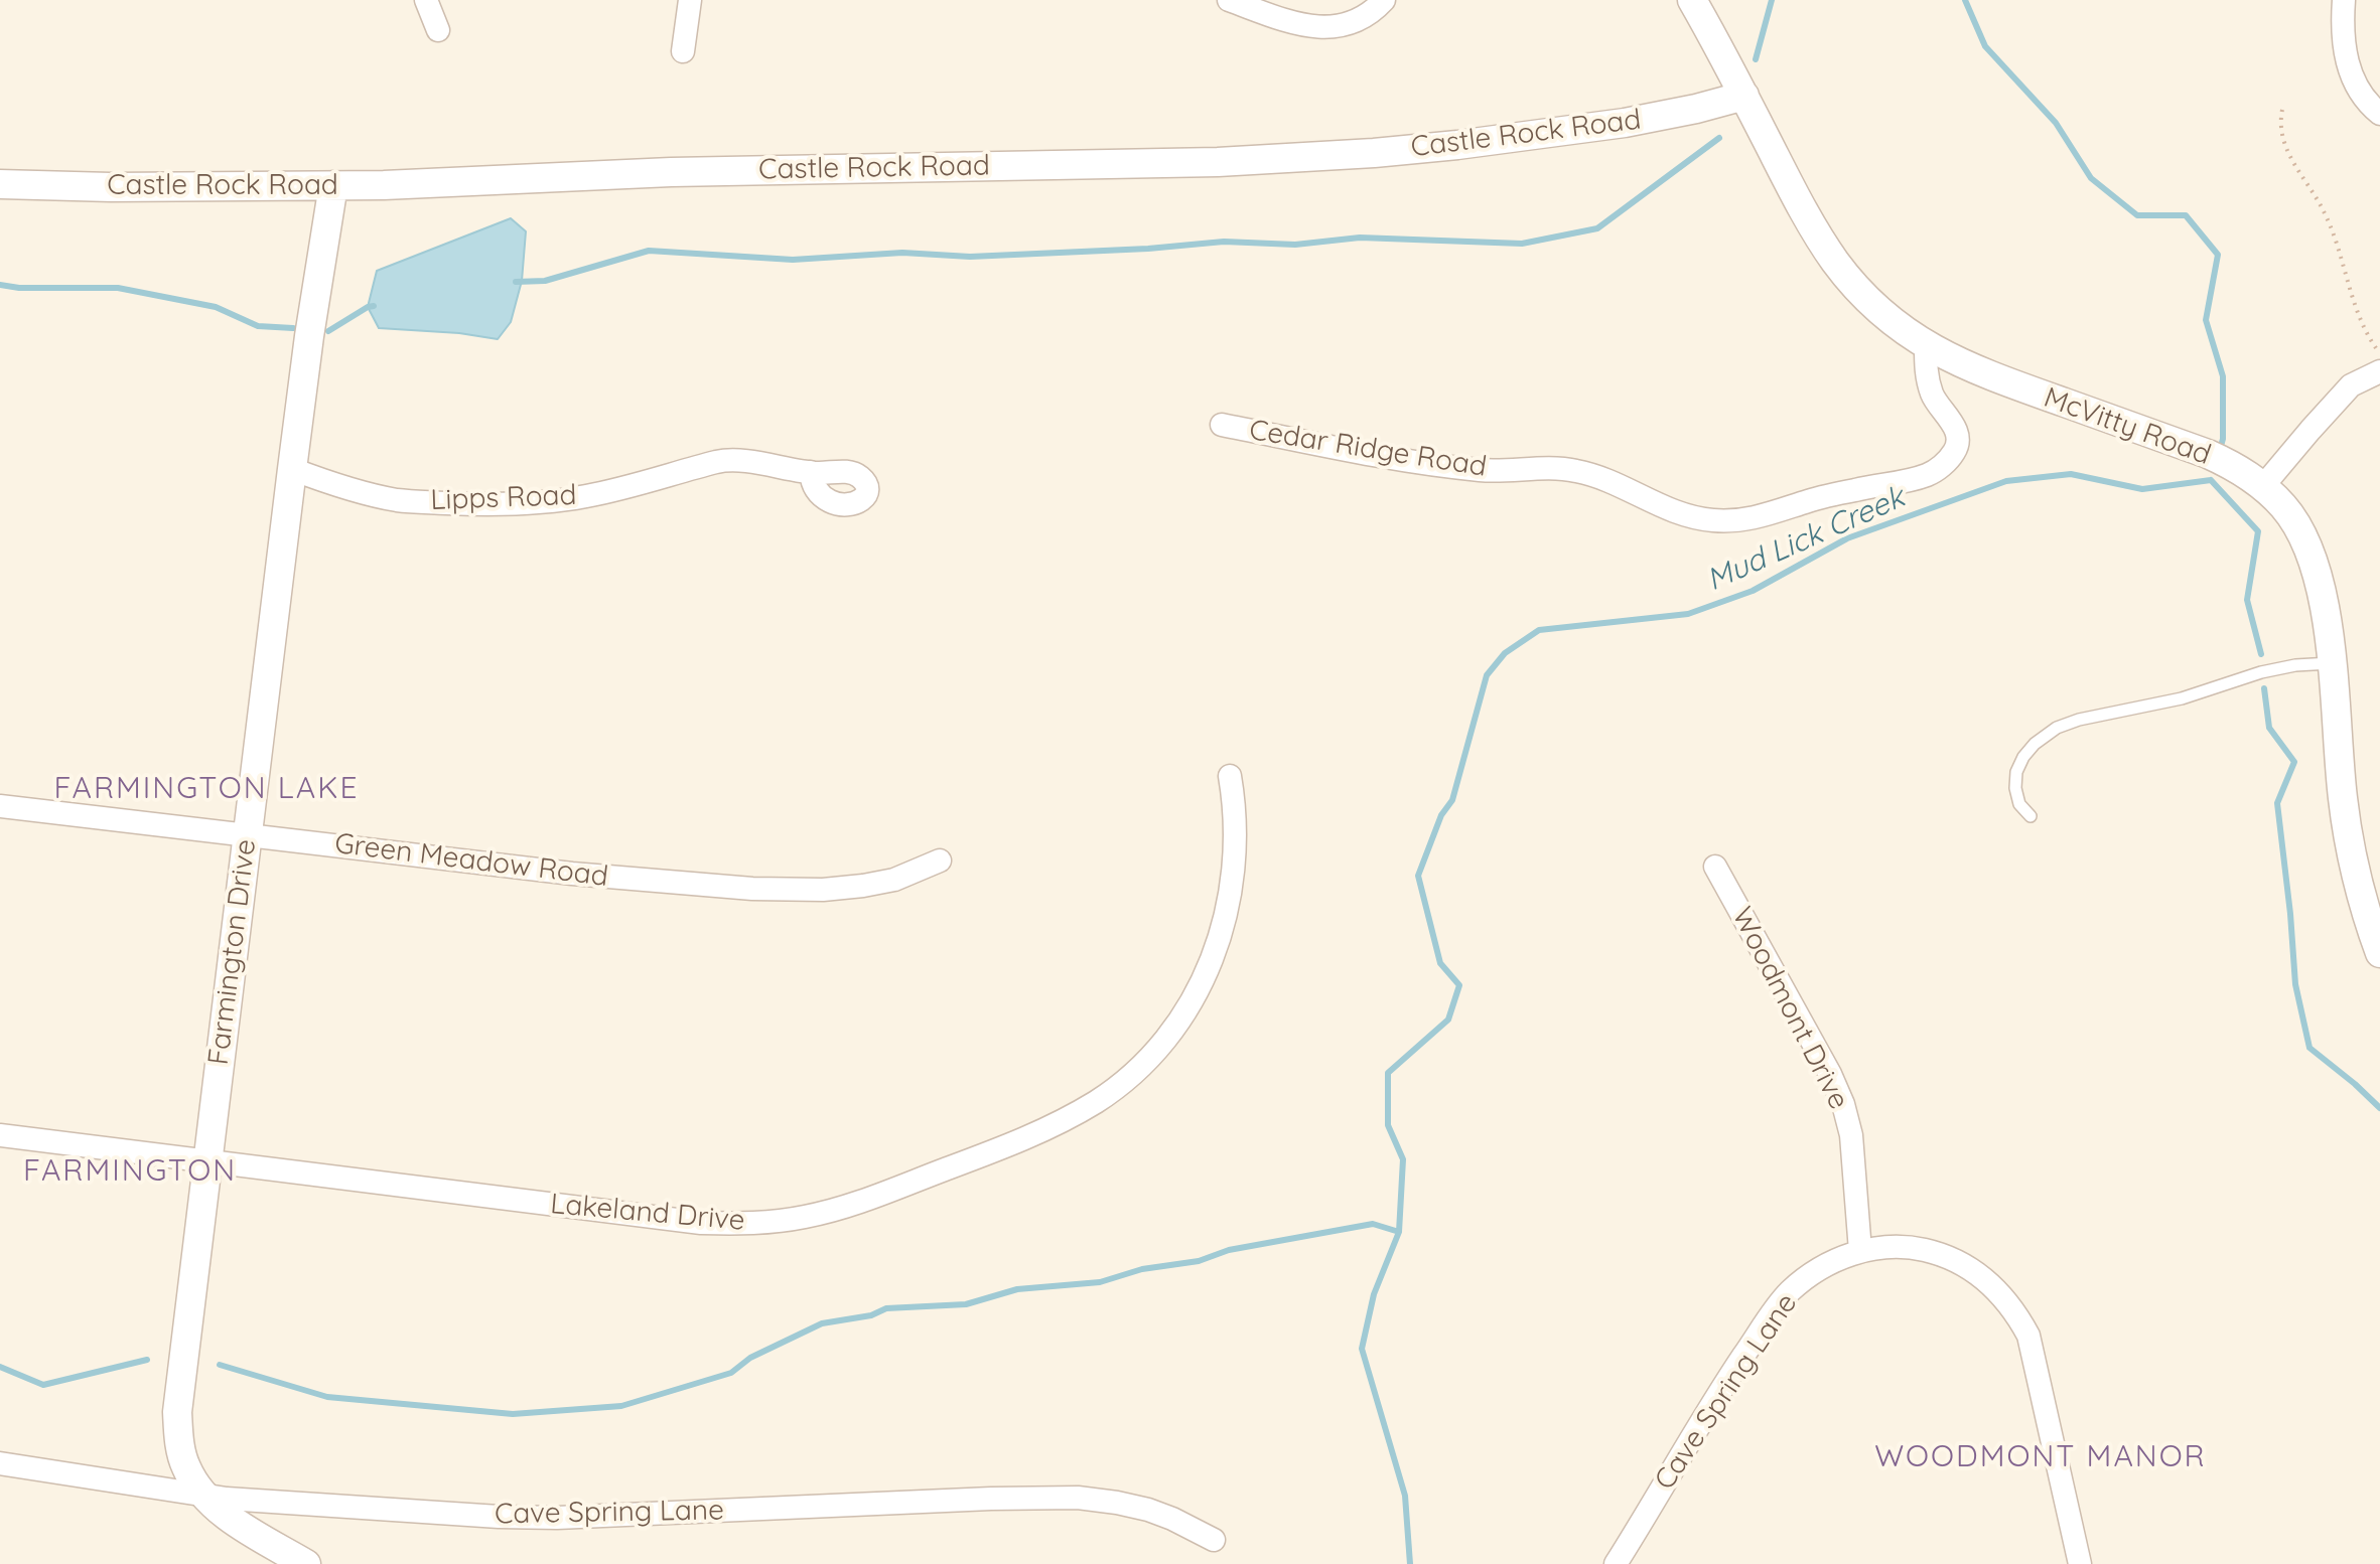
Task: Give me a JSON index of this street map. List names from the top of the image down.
{
  "streets": {
    "street": [
      "Castle Rock Road",
      "McVitty Road",
      "Cedar Ridge Road",
      "Lipps Road",
      "Green Meadow Road",
      "Farmington Drive",
      "Woodmont Drive",
      "Lakeland Drive",
      "Cave Spring Lane"
    ]
  },
  "crossings": [
    ["Castle Rock Road", "McVitty Road"],
    ["Castle Rock Road", "Farmington Drive"],
    ["McVitty Road", "Cedar Ridge Road"],
    ["Lipps Road", "Farmington Drive"],
    ["Green Meadow Road", "Farmington Drive"],
    ["Farmington Drive", "Lakeland Drive"],
    ["Farmington Drive", "Cave Spring Lane"],
    ["Woodmont Drive", "Cave Spring Lane"]
  ],
  "districts": ["FARMINGTON LAKE", "FARMINGTON", "WOODMONT MANOR"],
  "water": ["Mud Lick Creek"]
}
